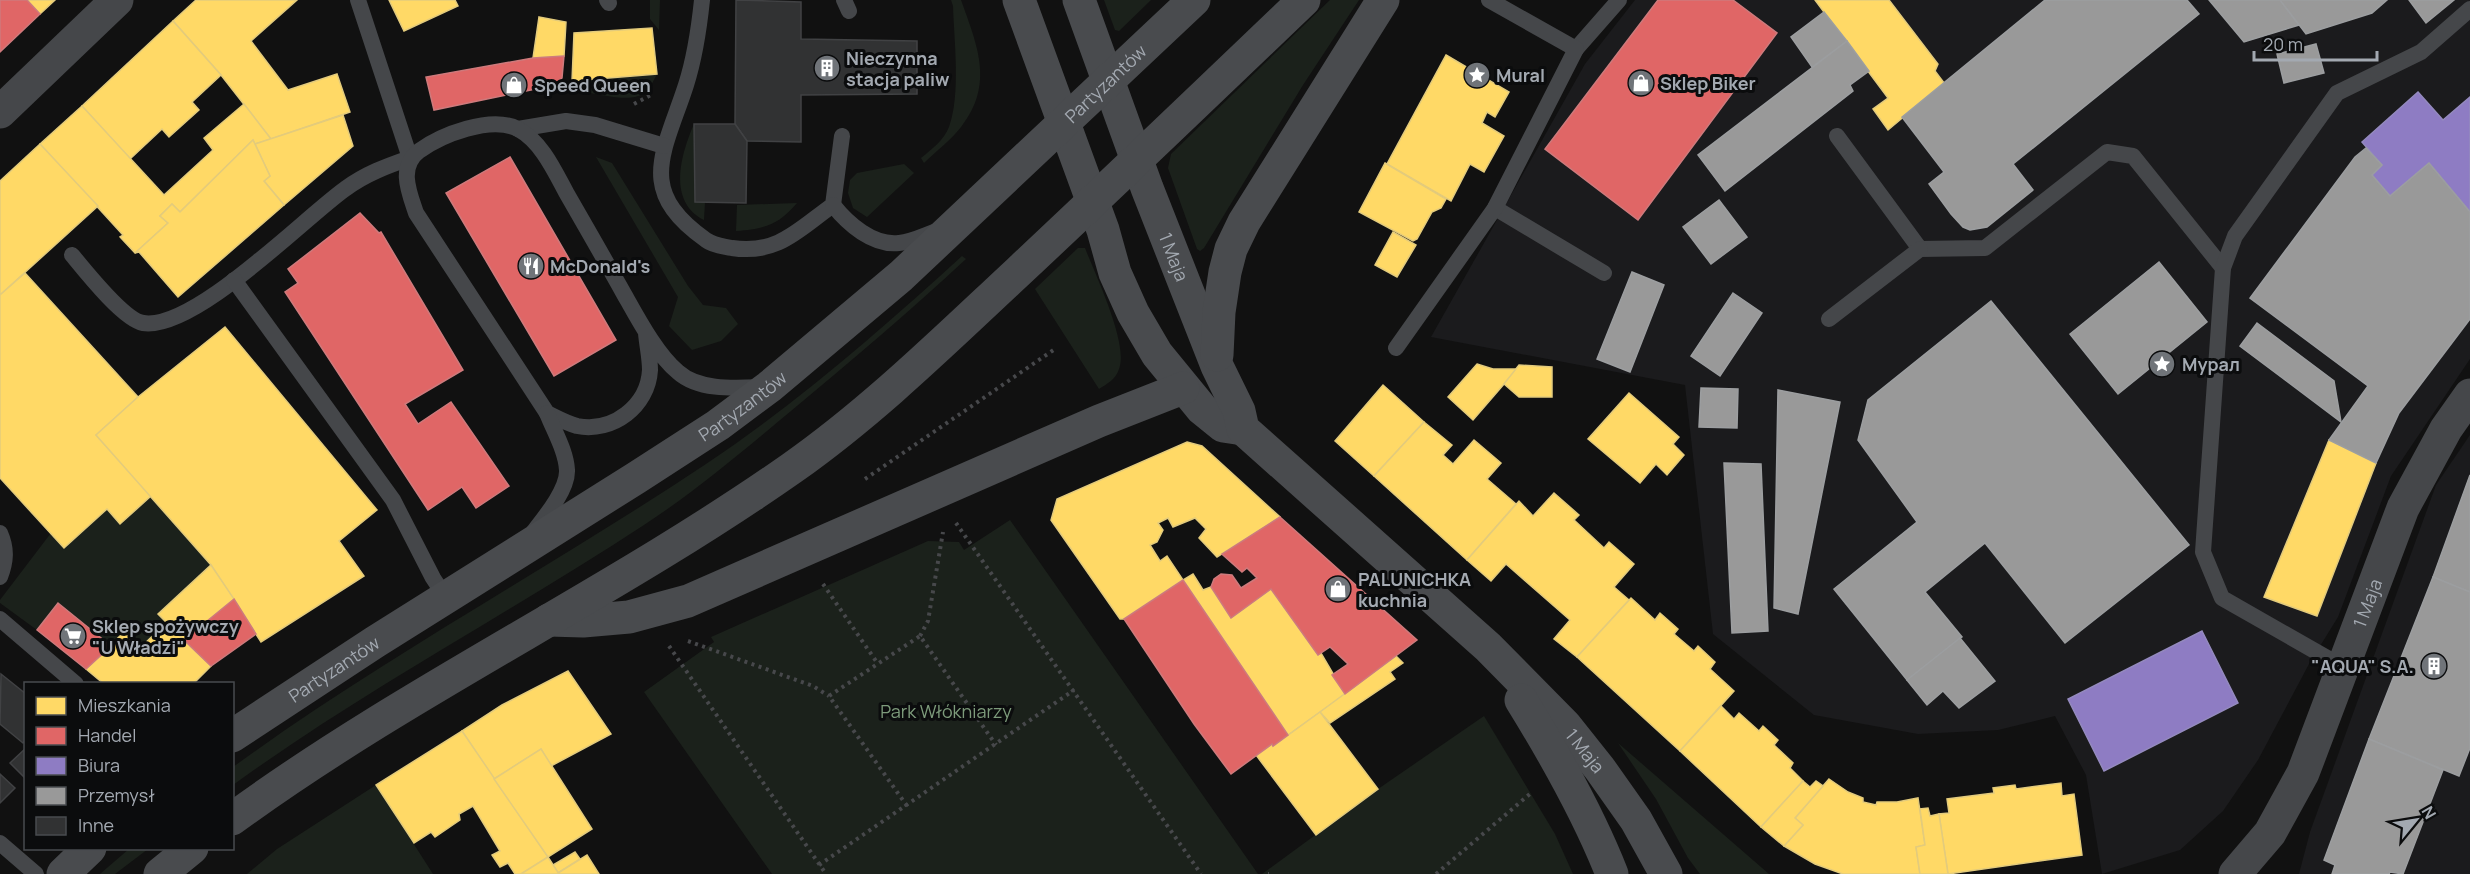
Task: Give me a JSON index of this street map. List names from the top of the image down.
{
  "streets": {
    "street": ["Partyzantów", "1 Maja"]
  },
  "crossings": [
    ["Partyzantów", "1 Maja"]
  ],
  "parks": ["Park Włókniarzy"],
  "places": {
    "building": ["Nieczynna stacja paliw", "\"AQUA\" S.A."],
    "place": ["Mural", "Мурал"],
    "shop": ["Sklep Biker", "Speed Queen", "PALUNICHKA kuchnia"],
    "restaurant": ["McDonald's"],
    "supermarket": ["Sklep spożywczy \"U Władzi\""]
  },
  "legend": [
    "Mieszkania",
    "Handel",
    "Biura",
    "Przemysł",
    "Inne"
  ],
  "scale_bar": "20 m",
  "north": "top right"
}
